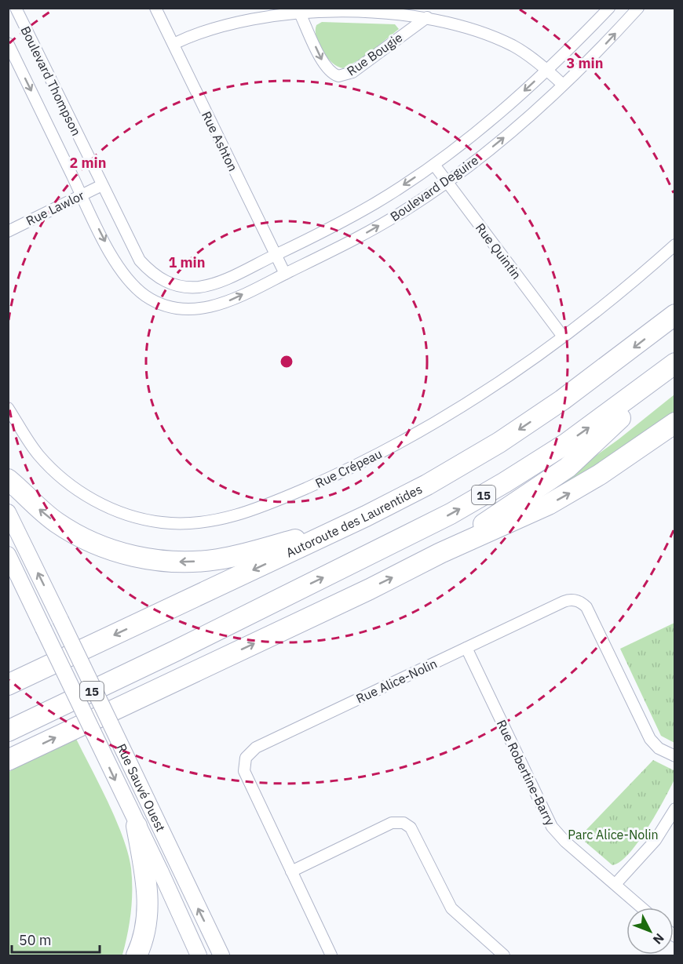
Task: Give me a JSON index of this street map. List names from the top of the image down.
{
  "streets": {
    "highway": ["15", "Autoroute des Laurentides"],
    "main road": ["Rue Sauvé Ouest"],
    "street": [
      "Rue Bougie",
      "Boulevard Thompson",
      "Rue Ashton",
      "Boulevard Deguire",
      "Rue Lawlor",
      "Rue Quintin",
      "Rue Crépeau",
      "Rue Alice-Nolin",
      "Rue Robertine-Barry"
    ]
  },
  "crossings": [
    ["Rue Bougie", "Rue Ashton"],
    ["Rue Bougie", "Boulevard Deguire"],
    ["Boulevard Thompson", "Boulevard Deguire"],
    ["Boulevard Thompson", "Rue Lawlor"],
    ["Rue Ashton", "Boulevard Deguire"],
    ["Boulevard Deguire", "Rue Quintin"],
    ["Rue Quintin", "Rue Crépeau"],
    ["Rue Alice-Nolin", "Rue Robertine-Barry"]
  ],
  "parks": ["Parc Alice-Nolin"],
  "scale_bar": "50 m",
  "north": "bottom right",
  "rings": ["3 min", "2 min", "1 min"]
}
